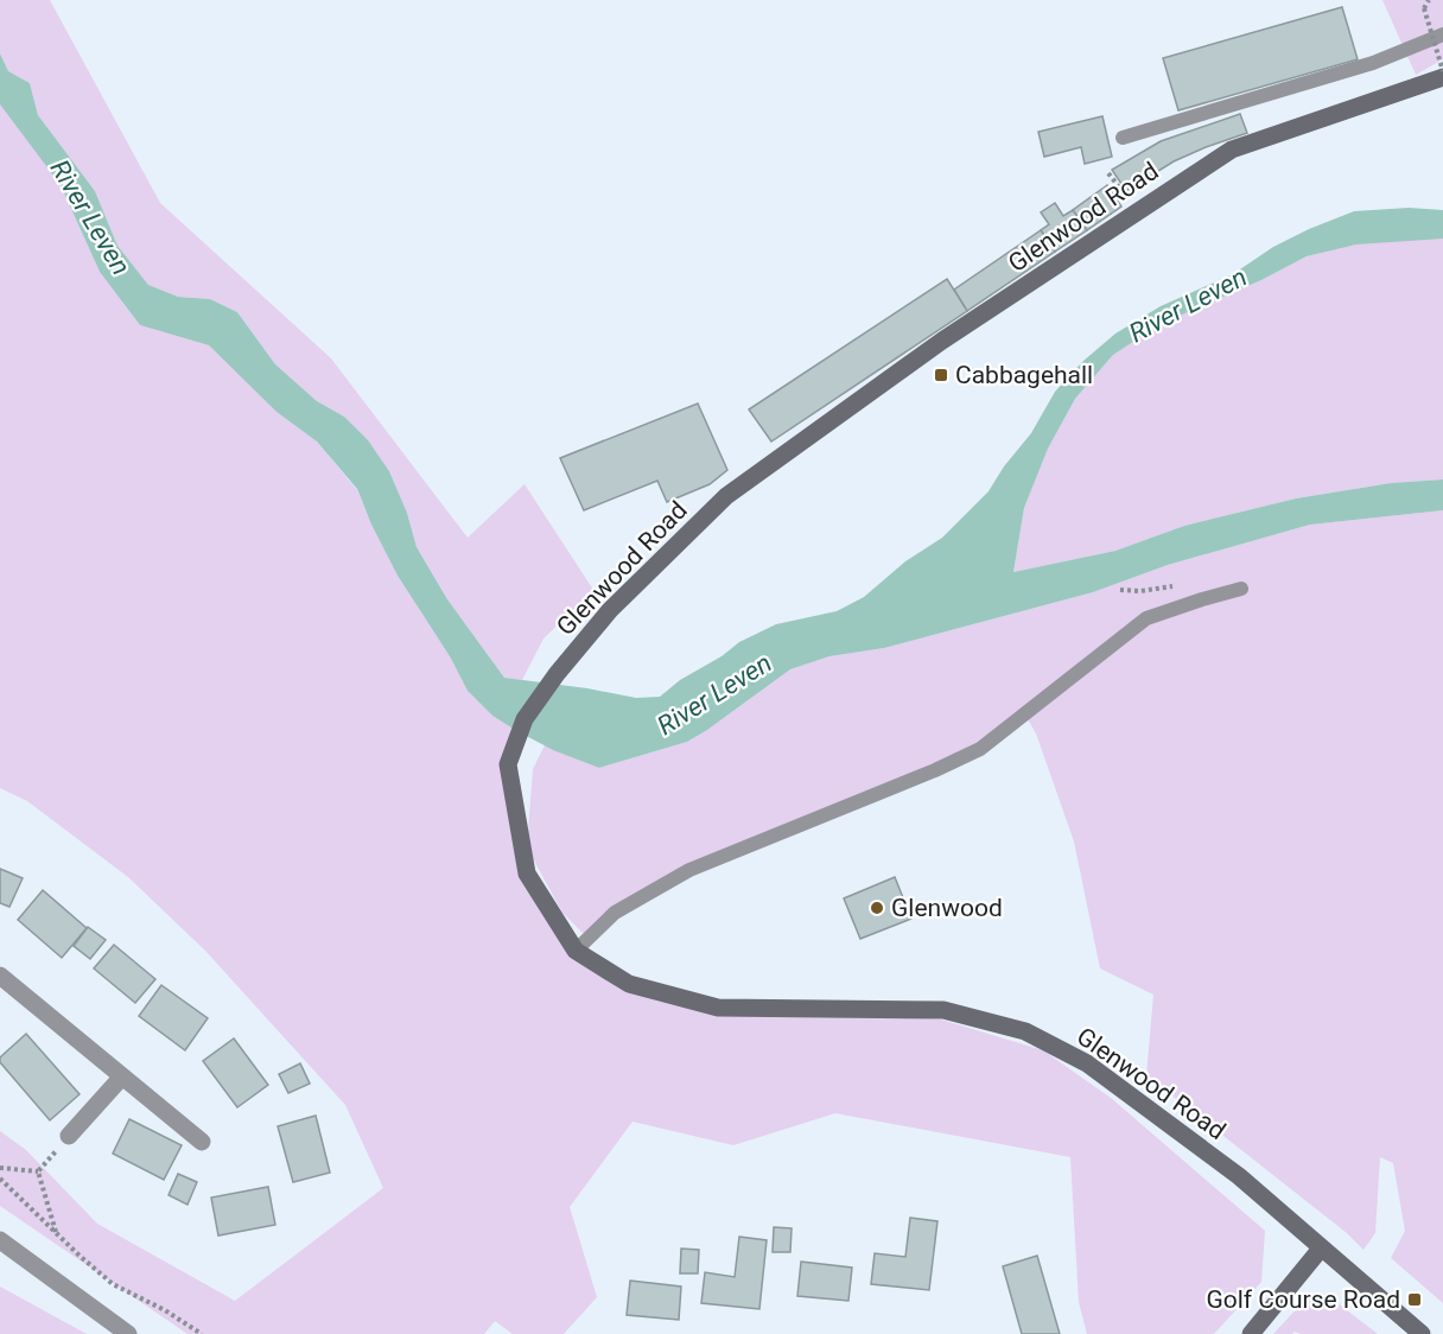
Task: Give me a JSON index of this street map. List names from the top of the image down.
{
  "streets": {
    "street": ["Glenwood Road"]
  },
  "water": ["River Leven"],
  "places": {
    "transit": ["Cabbagehall", "Golf Course Road"],
    "other": ["Glenwood"]
  }
}
